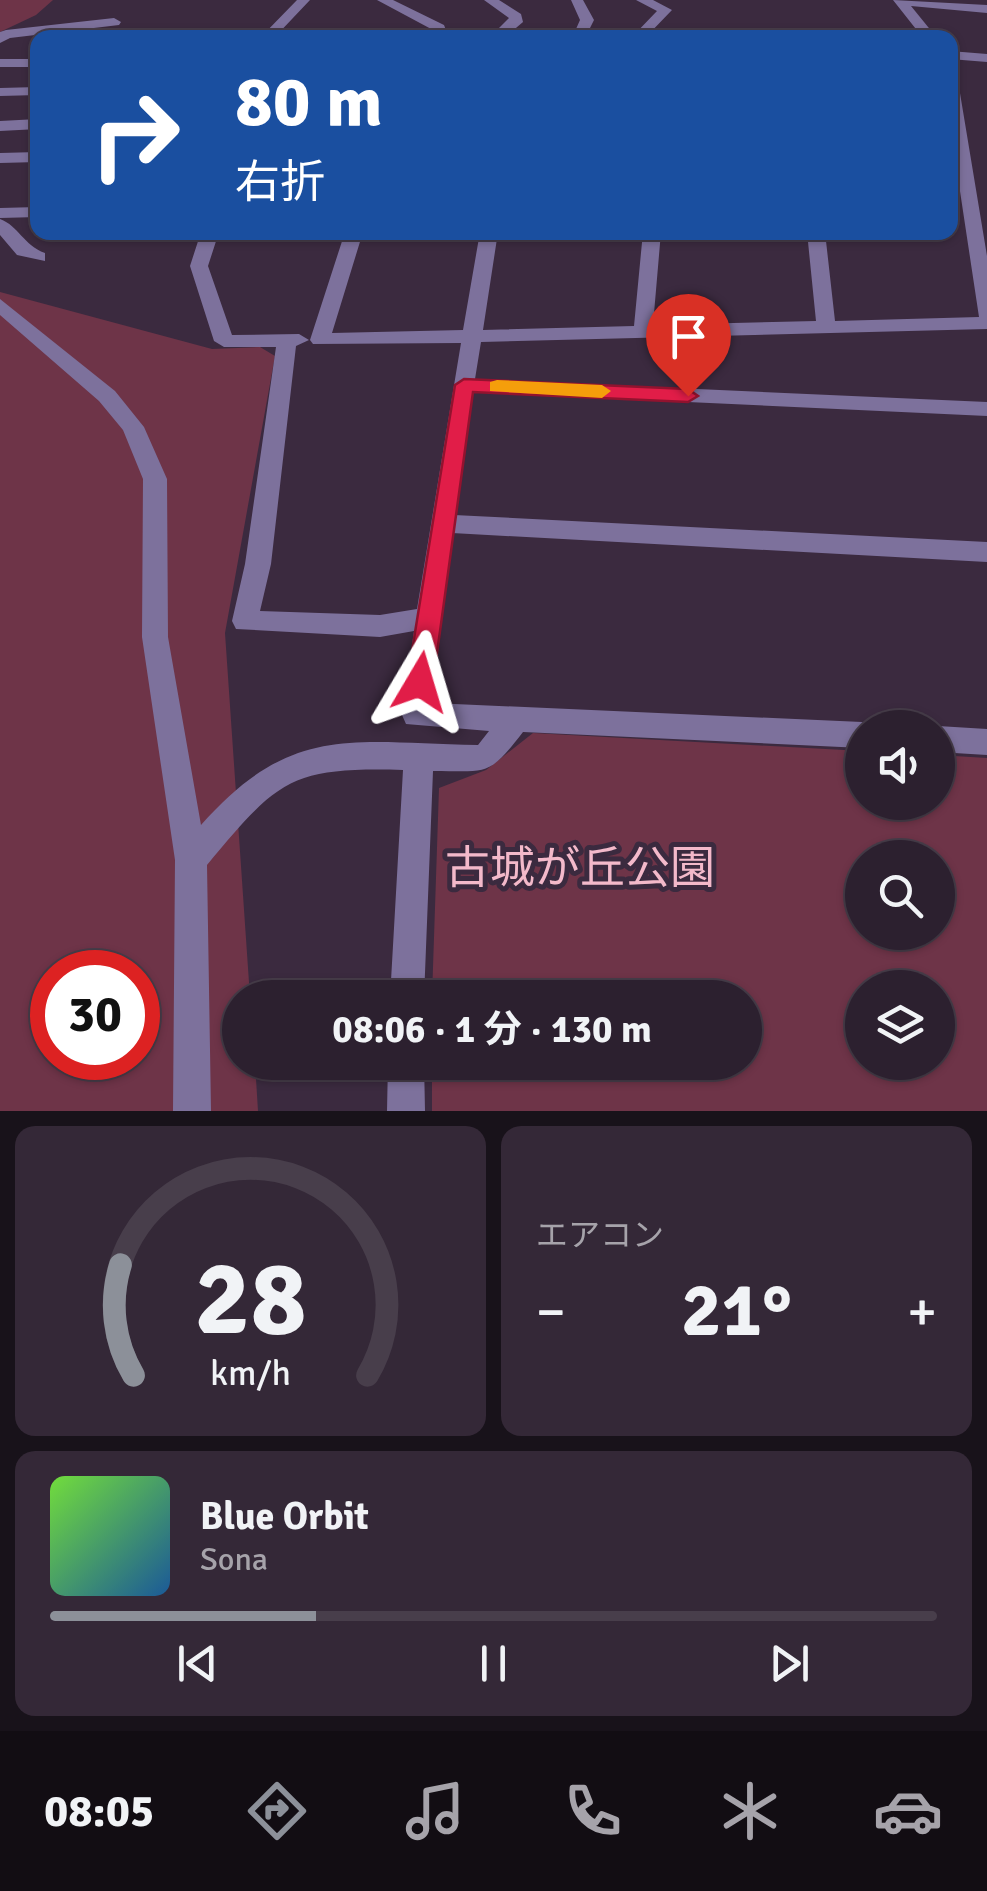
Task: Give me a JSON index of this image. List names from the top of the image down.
{
  "parks": ["古城が丘公園"],
  "page": {
    "turn": ["80 m", "右折"],
    "limit": "30",
    "trip": "08:06 · 1 分 · 130 m",
    "tile": "エアコン",
    "heat": ["−", "21°", "+"],
    "song": ["Blue Orbit", "Sona"],
    "tabs": "08:05",
    "gauge": ["28", "km/h"]
  }
}
